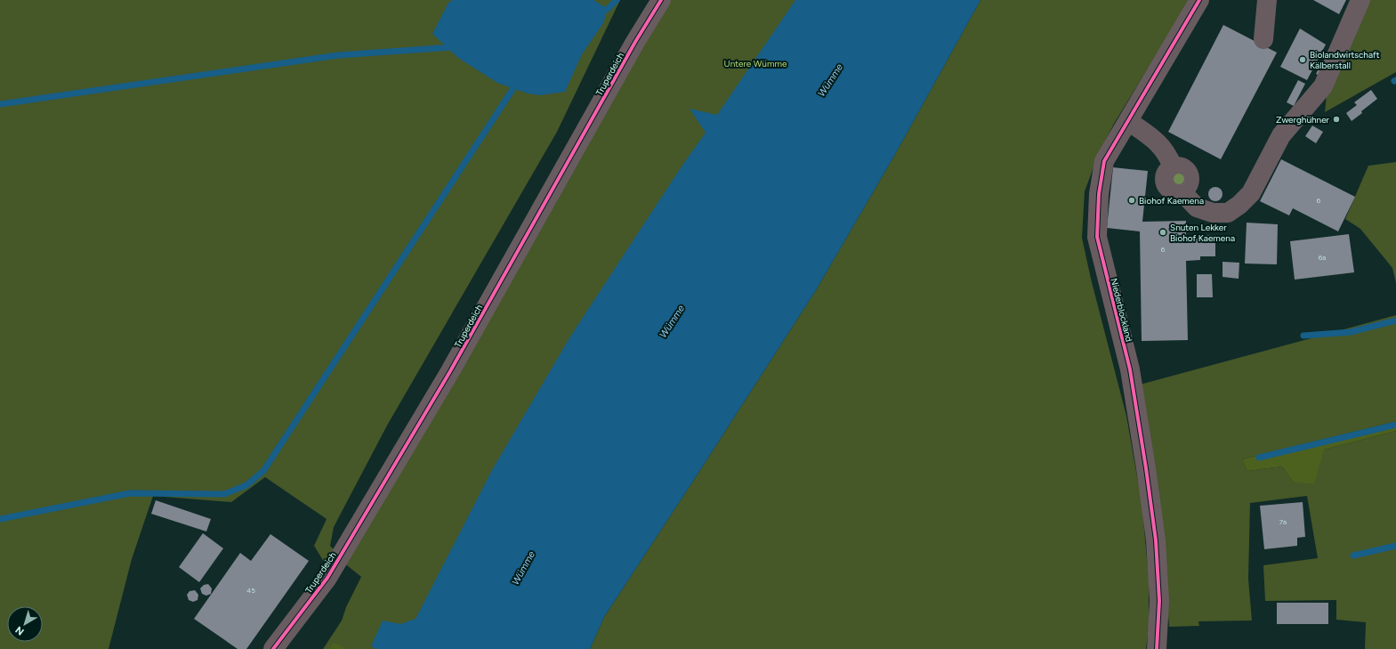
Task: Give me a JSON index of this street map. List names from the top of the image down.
{
  "streets": {
    "street": ["Truperdeich", "Niederblockland"]
  },
  "water": ["Wümme"],
  "parks": ["Untere Wümme"],
  "places": [
    "Biolandwirtschaft Kälberstall",
    "Zwerghühner",
    "Biohof Kaemena",
    "Snuten Lekker Biohof Kaemena"
  ],
  "house_numbers": [
    "6",
    "6",
    "6a",
    "7a",
    "45"
  ],
  "north": "bottom left"
}
